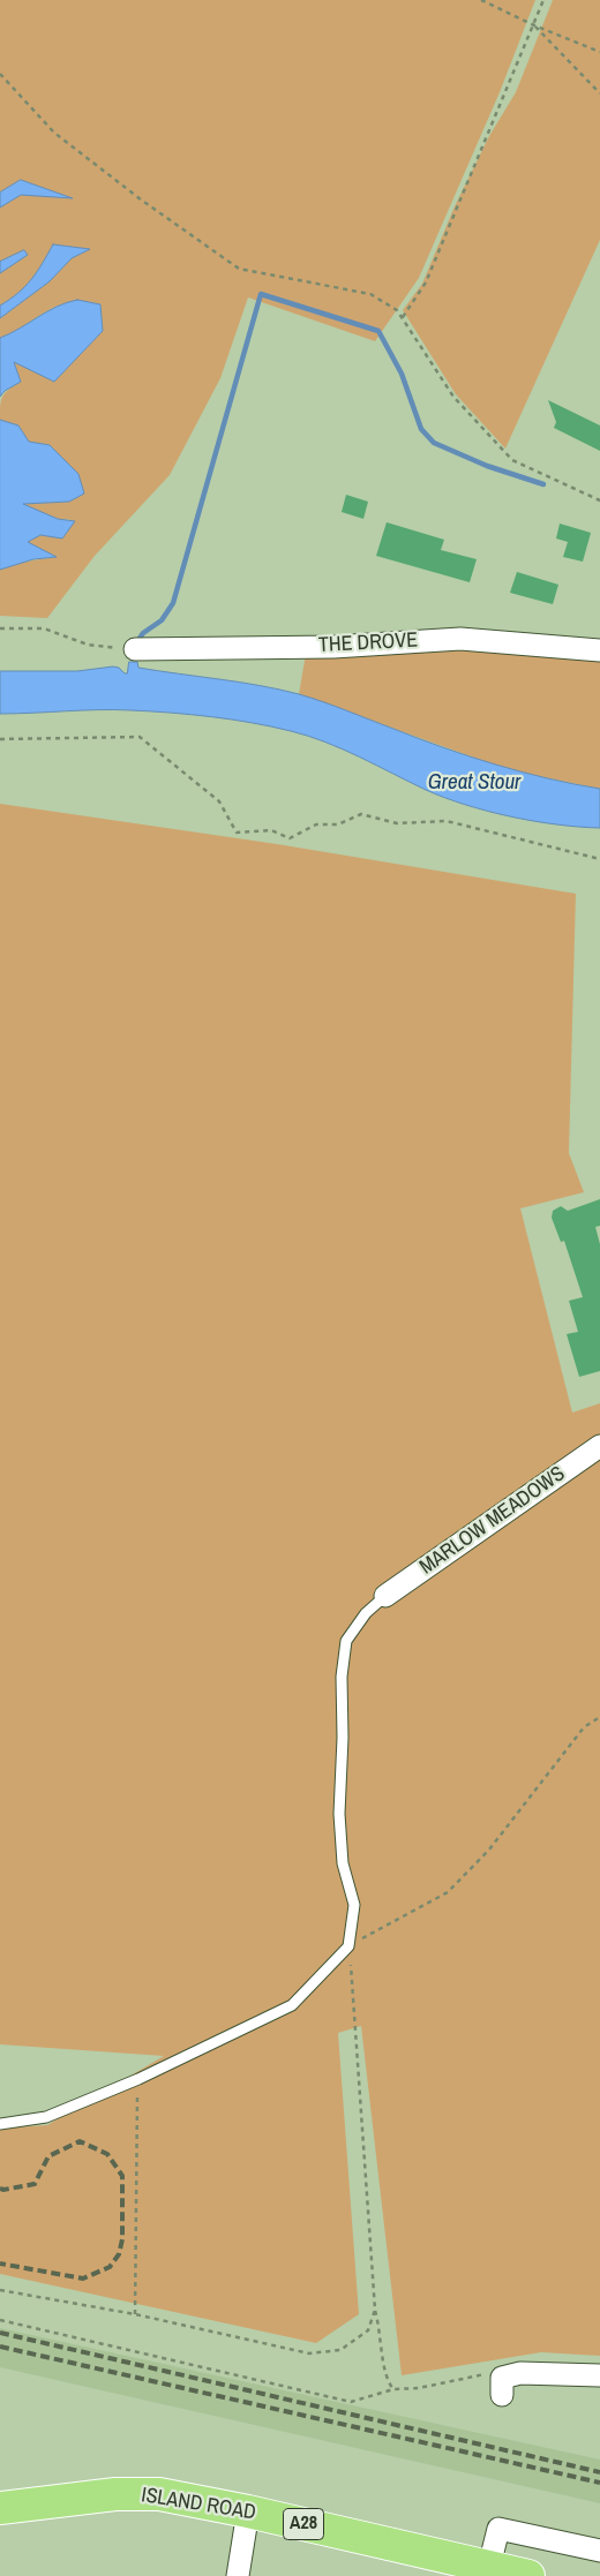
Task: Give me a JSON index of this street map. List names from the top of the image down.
{
  "streets": {
    "highway": ["ISLAND ROAD", "A28"],
    "street": ["THE DROVE", "MARLOW MEADOWS"]
  },
  "water": ["Great Stour"]
}
